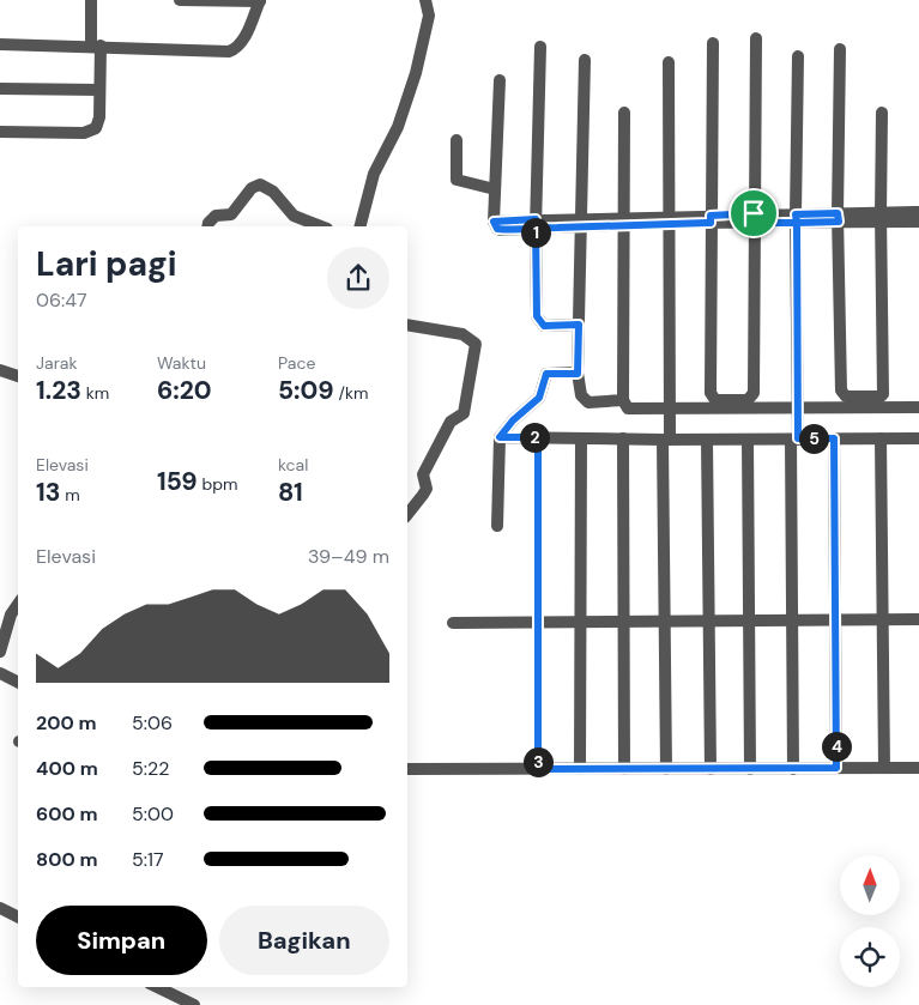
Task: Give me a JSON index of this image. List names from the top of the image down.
{
  "north": "top",
  "page": {
    "pins": [
      "1",
      "2",
      "5",
      "4",
      "3"
    ],
    "heading": ["Lari pagi", "06:47"],
    "stats": [
      ["Jarak", "1.23 km"],
      ["Waktu", "6:20"],
      ["Pace", "5:09 /km"],
      ["Elevasi", "13 m"],
      ["159 bpm"],
      ["kcal", "81"]
    ],
    "chart": ["Elevasi", "39–49 m"],
    "list": [
      {
        "name": "200 m",
        "note": "5:06"
      },
      {
        "name": "400 m",
        "note": "5:22"
      },
      {
        "name": "600 m",
        "note": "5:00"
      },
      {
        "name": "800 m",
        "note": "5:17"
      }
    ],
    "buttons": ["Simpan", "Bagikan"]
  }
}
